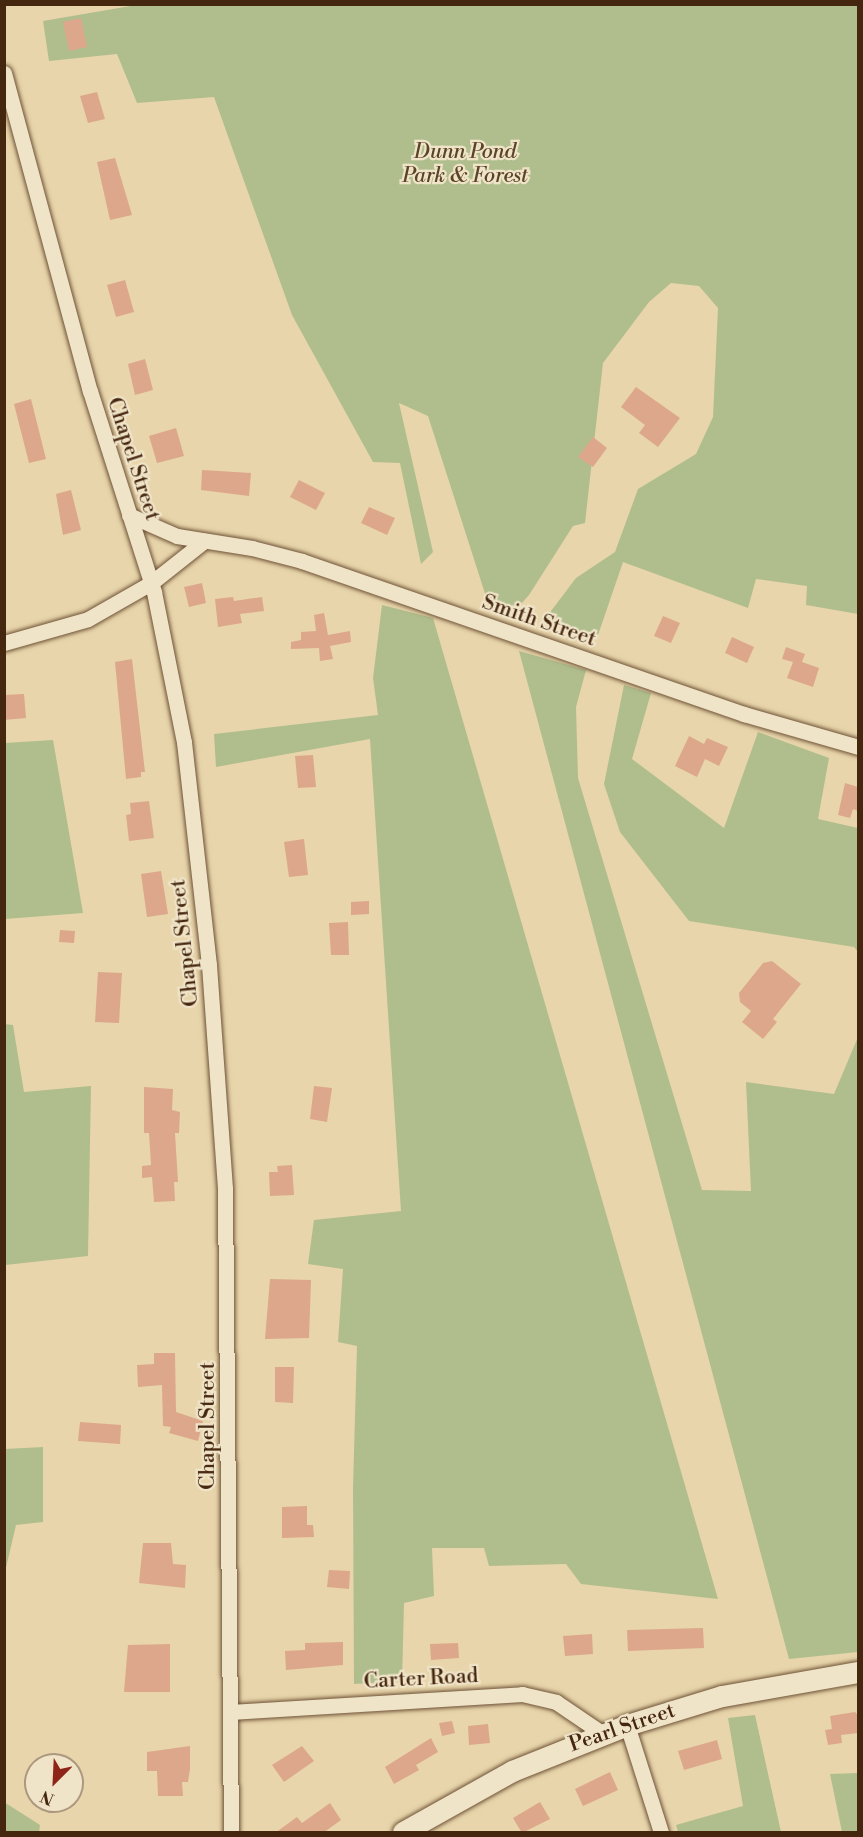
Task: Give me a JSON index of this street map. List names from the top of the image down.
{
  "streets": {
    "main road": ["Pearl Street"],
    "street": ["Chapel Street", "Smith Street", "Carter Road"]
  },
  "crossings": [
    ["Chapel Street", "Smith Street"],
    ["Chapel Street", "Carter Road"],
    ["Carter Road", "Pearl Street"]
  ],
  "parks": ["Dunn Pond Park & Forest"],
  "north": "bottom left"
}
